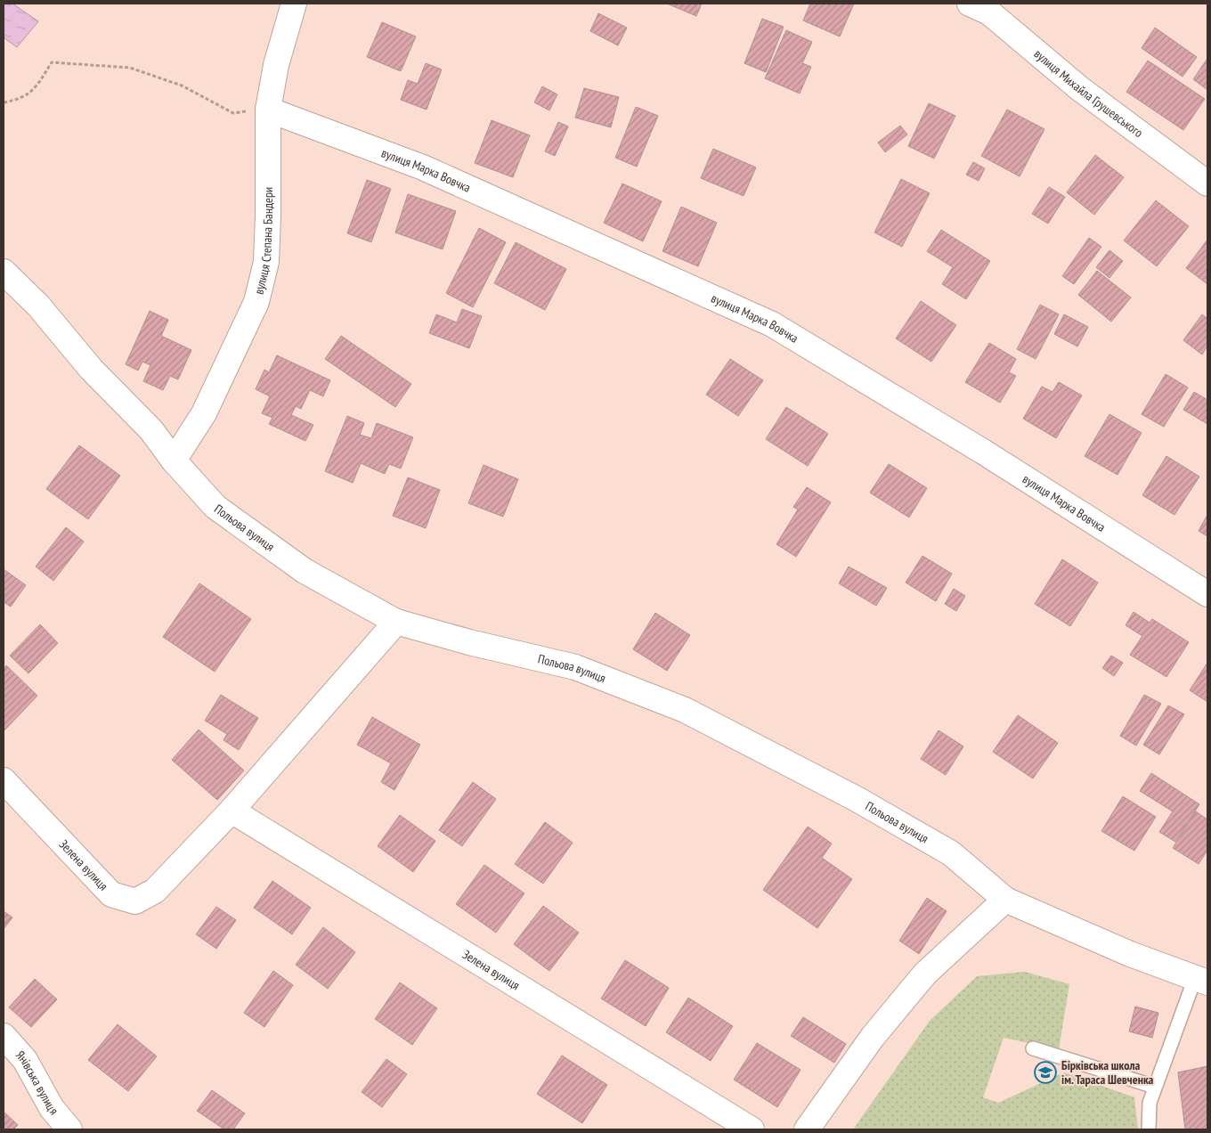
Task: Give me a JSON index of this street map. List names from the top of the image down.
{
  "streets": {
    "street": [
      "вулиця Михайла Грушевського",
      "вулиця Марка Вовчка",
      "вулиця Степана Бандери",
      "Польова вулиця",
      "Зелена вулиця",
      "Янівська вулиця"
    ]
  },
  "crossings": [
    ["вулиця Марка Вовчка", "вулиця Степана Бандери"],
    ["вулиця Степана Бандери", "Польова вулиця"],
    ["Польова вулиця", "Зелена вулиця"]
  ],
  "places": {
    "school or university": ["Бірківська школа ім. Тараса Шевченка"]
  }
}
